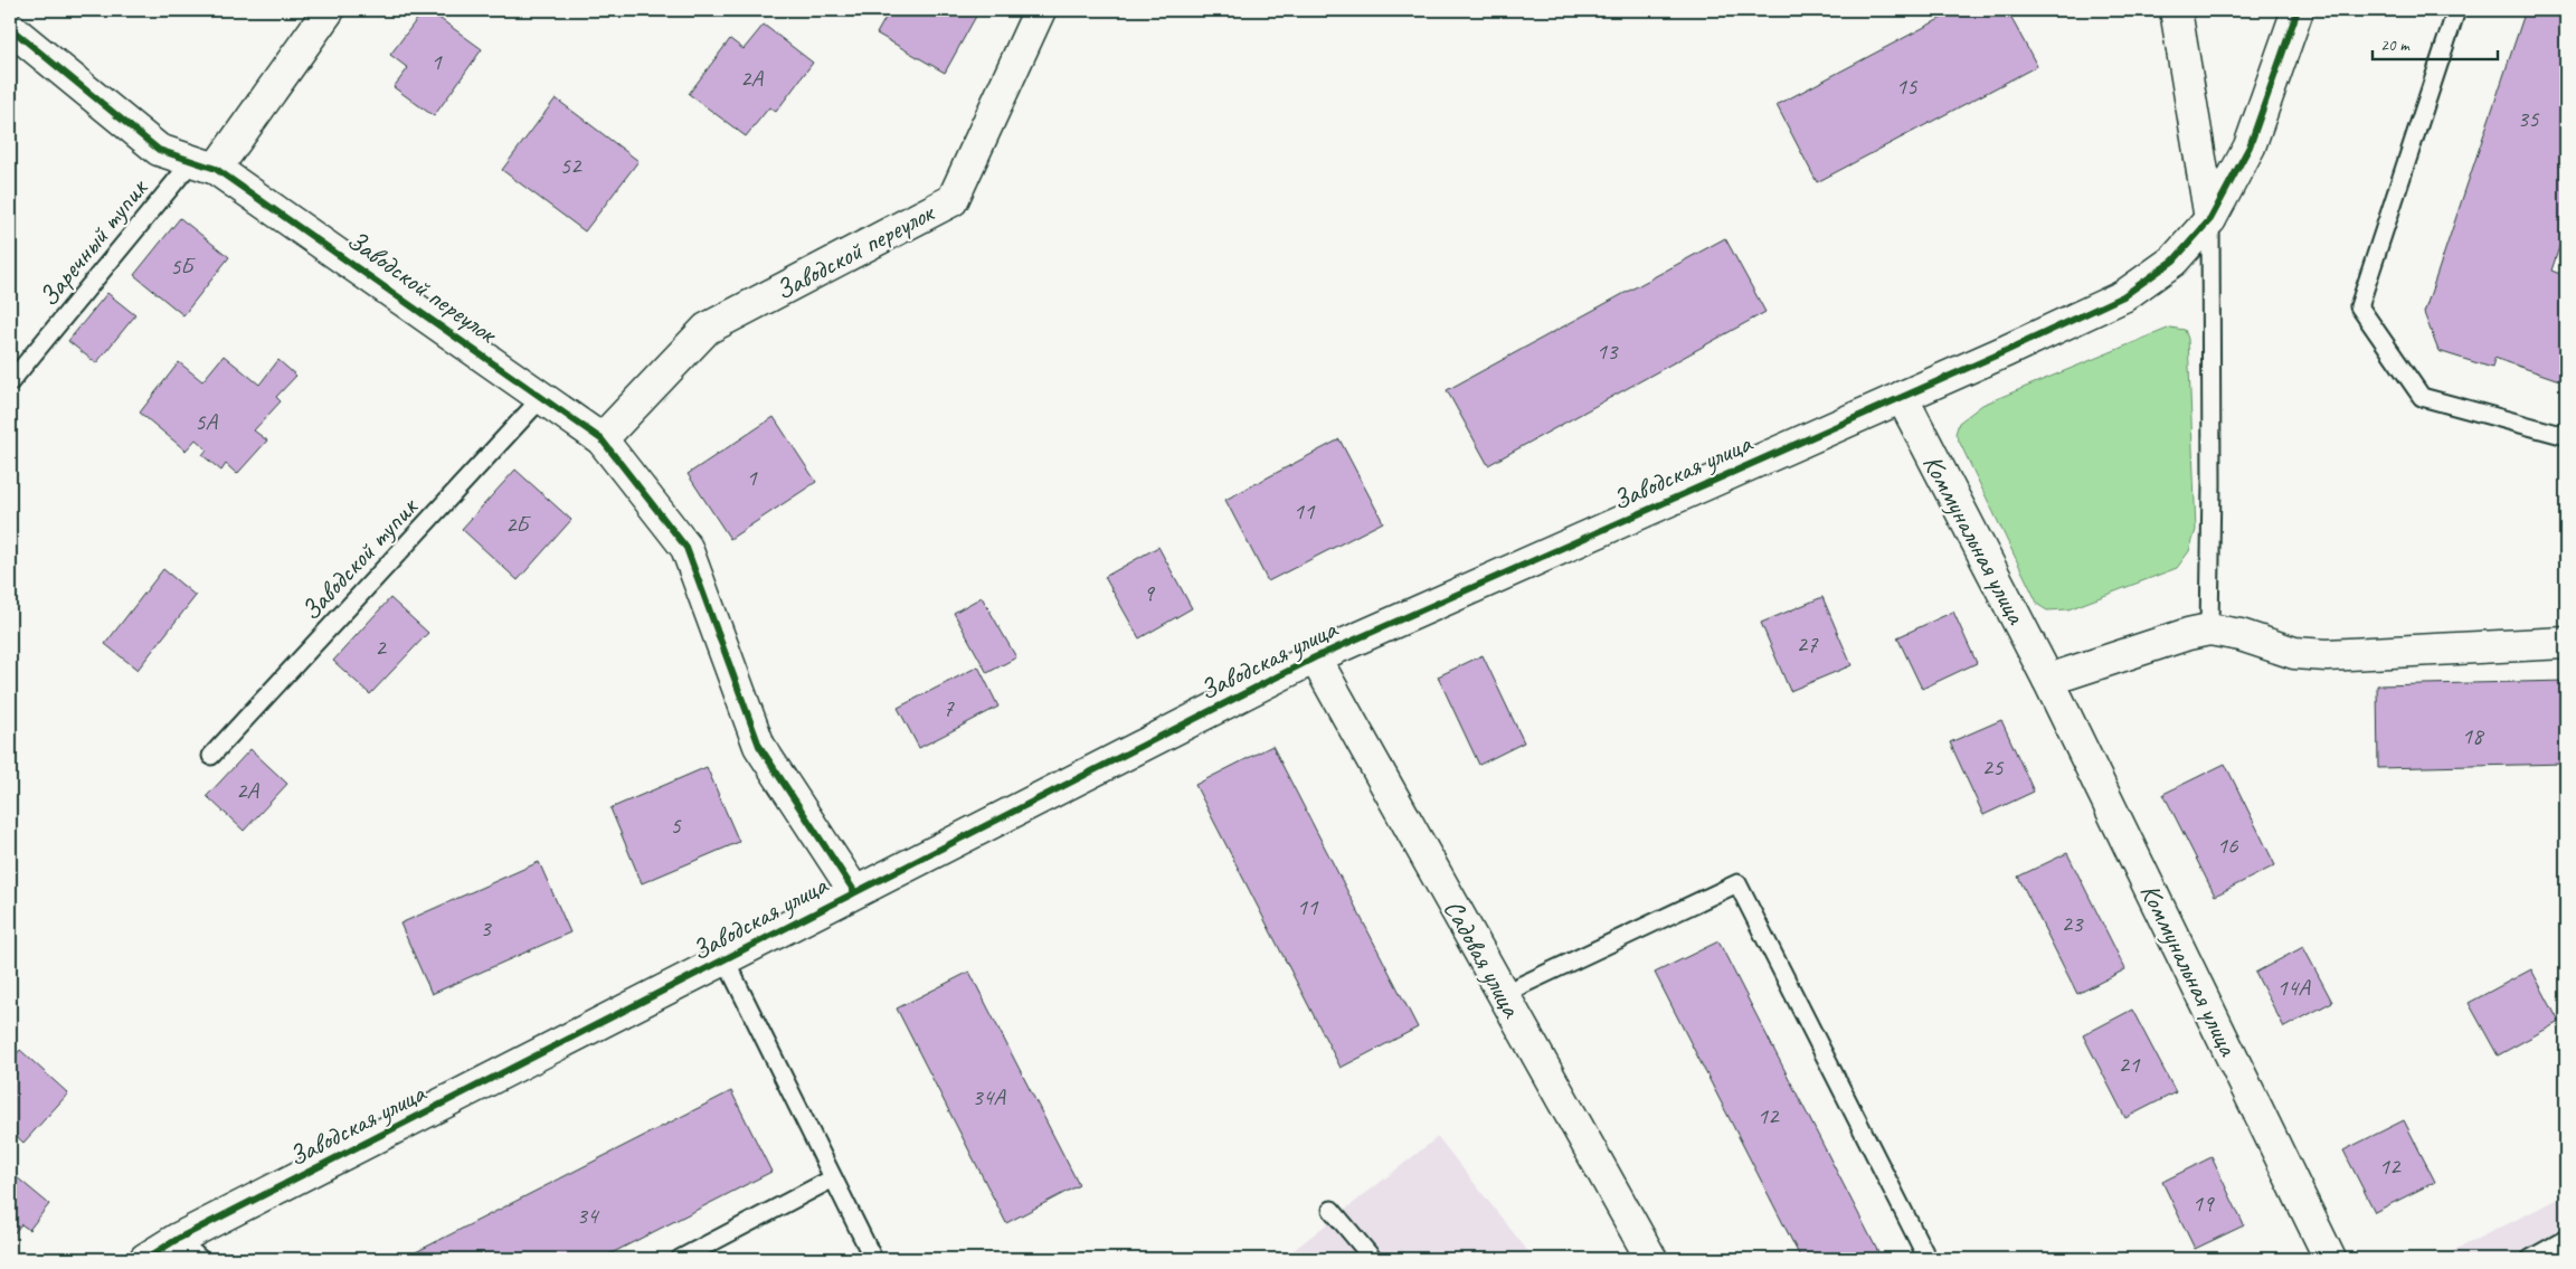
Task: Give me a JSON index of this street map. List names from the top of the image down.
{
  "streets": {
    "street": [
      "Заводской переулок",
      "Заводская улица",
      "Коммунальная улица",
      "Садовая улица"
    ],
    "lane": ["Заречный тупик", "Заводской тупик"]
  },
  "crossings": [
    ["Заречный тупик", "Заводской переулок"],
    ["Заводской переулок", "Заводской тупик"],
    ["Заводская улица", "Коммунальная улица"],
    ["Заводская улица", "Садовая улица"]
  ],
  "house_numbers": [
    "1",
    "2А",
    "15",
    "35",
    "52",
    "5Б",
    "13",
    "5А",
    "1",
    "11",
    "2Б",
    "9",
    "27",
    "2",
    "7",
    "18",
    "25",
    "2А",
    "5",
    "16",
    "11",
    "23",
    "3",
    "14А",
    "21",
    "34А",
    "12",
    "12",
    "19",
    "34"
  ],
  "scale_bar": "20 m"
}
